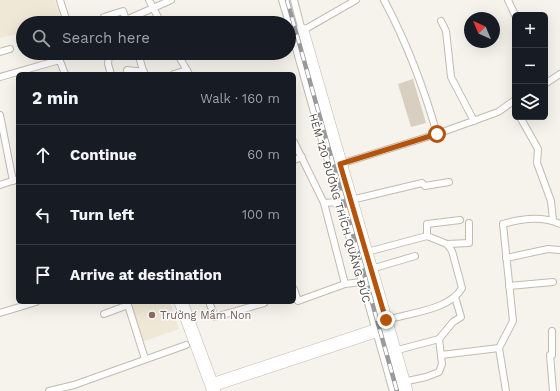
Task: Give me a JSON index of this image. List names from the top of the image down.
{
  "streets": {
    "lane": ["HẺM 120 ĐƯỜNG THÍCH QUẢNG ĐỨC"]
  },
  "places": ["Trường Mầm Non"],
  "north": "top left",
  "page": {
    "map_buttons": ["+", "−"],
    "search": "Search here",
    "heading": ["2 min", "Walk · 160 m"],
    "list": [
      ["Continue", "60 m"],
      ["Turn left", "100 m"],
      "Arrive at destination"
    ]
  }
}
